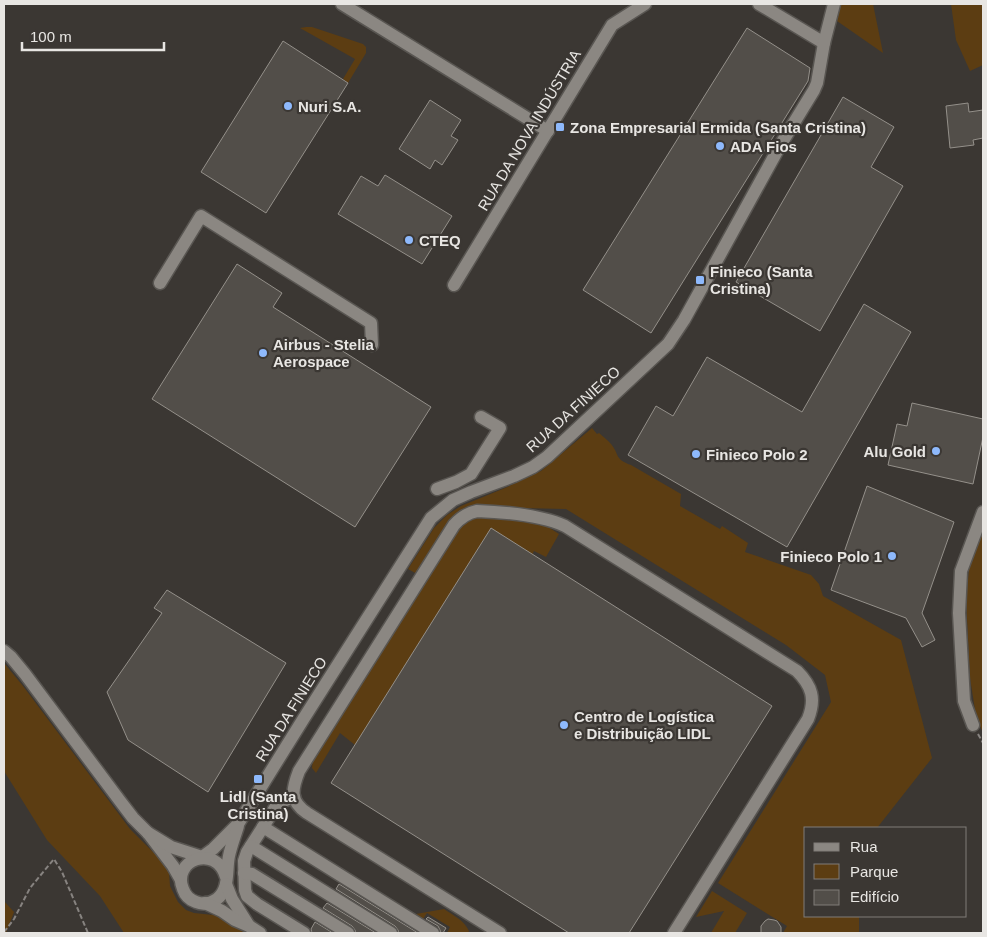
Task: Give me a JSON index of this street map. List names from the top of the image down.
{
  "streets": {
    "street": ["RUA DA NOVA INDÚSTRIA", "RUA DA FINIECO"]
  },
  "places": {
    "other": [
      "Nuri S.A.",
      "ADA Fios",
      "CTEQ",
      "Airbus - Stelia Aerospace",
      "Alu Gold",
      "Finieco Polo 2",
      "Finieco Polo 1",
      "Centro de Logística e Distribuição LIDL"
    ],
    "transit": ["Zona Empresarial Ermida (Santa Cristina)", "Finieco (Santa Cristina)", "Lidl (Santa Cristina)"]
  },
  "legend": ["Rua", "Parque", "Edifício"],
  "scale_bar": "100 m"
}
